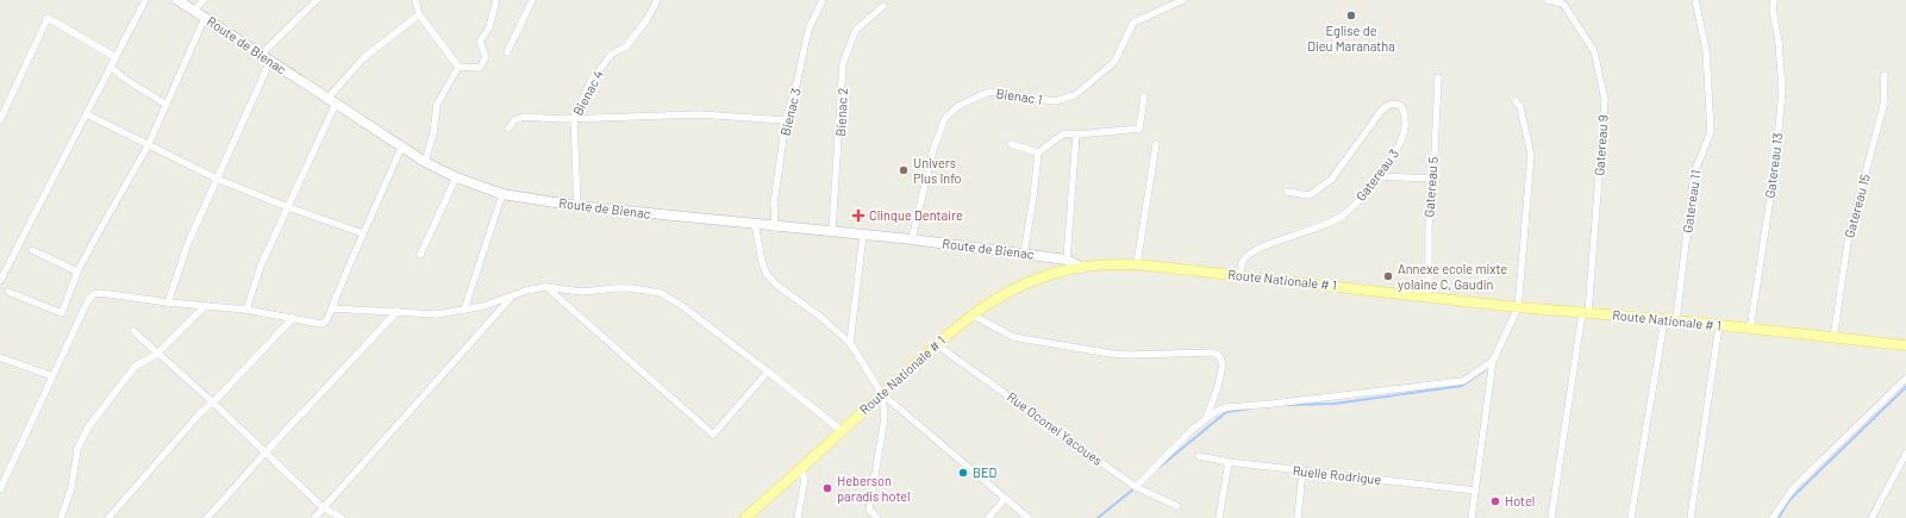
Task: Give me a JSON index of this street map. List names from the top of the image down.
{
  "streets": {
    "main road": ["Route de Bienac", "Route Nationale # 1"],
    "street": [
      "Bienac 4",
      "Bienac 1",
      "Bienac 3",
      "Bienac 2",
      "Gatereau 9",
      "Gatereau 13",
      "Gatereau 3",
      "Gatereau 5",
      "Gatereau 11",
      "Gatereau 15",
      "Rue Oconel Yacoues",
      "Ruelle Rodrigue"
    ]
  },
  "crossings": [
    ["Route de Bienac", "Bienac 4"],
    ["Route de Bienac", "Bienac 1"],
    ["Route de Bienac", "Bienac 3"],
    ["Route de Bienac", "Bienac 2"],
    ["Route de Bienac", "Route Nationale # 1"],
    ["Gatereau 9", "Route Nationale # 1"],
    ["Gatereau 13", "Route Nationale # 1"],
    ["Gatereau 3", "Route Nationale # 1"],
    ["Gatereau 5", "Route Nationale # 1"],
    ["Gatereau 11", "Route Nationale # 1"],
    ["Gatereau 15", "Route Nationale # 1"],
    ["Route Nationale # 1", "Rue Oconel Yacoues"]
  ],
  "places": {
    "other": [
      "Eglise de Dieu Maranatha",
      "Univers Plus Info",
      "Annexe ecole mixte yolaine C, Gaudin",
      "BED",
      "Heberson paradis hotel",
      "Hotel"
    ],
    "health": ["Clinque Dentaire"]
  }
}
